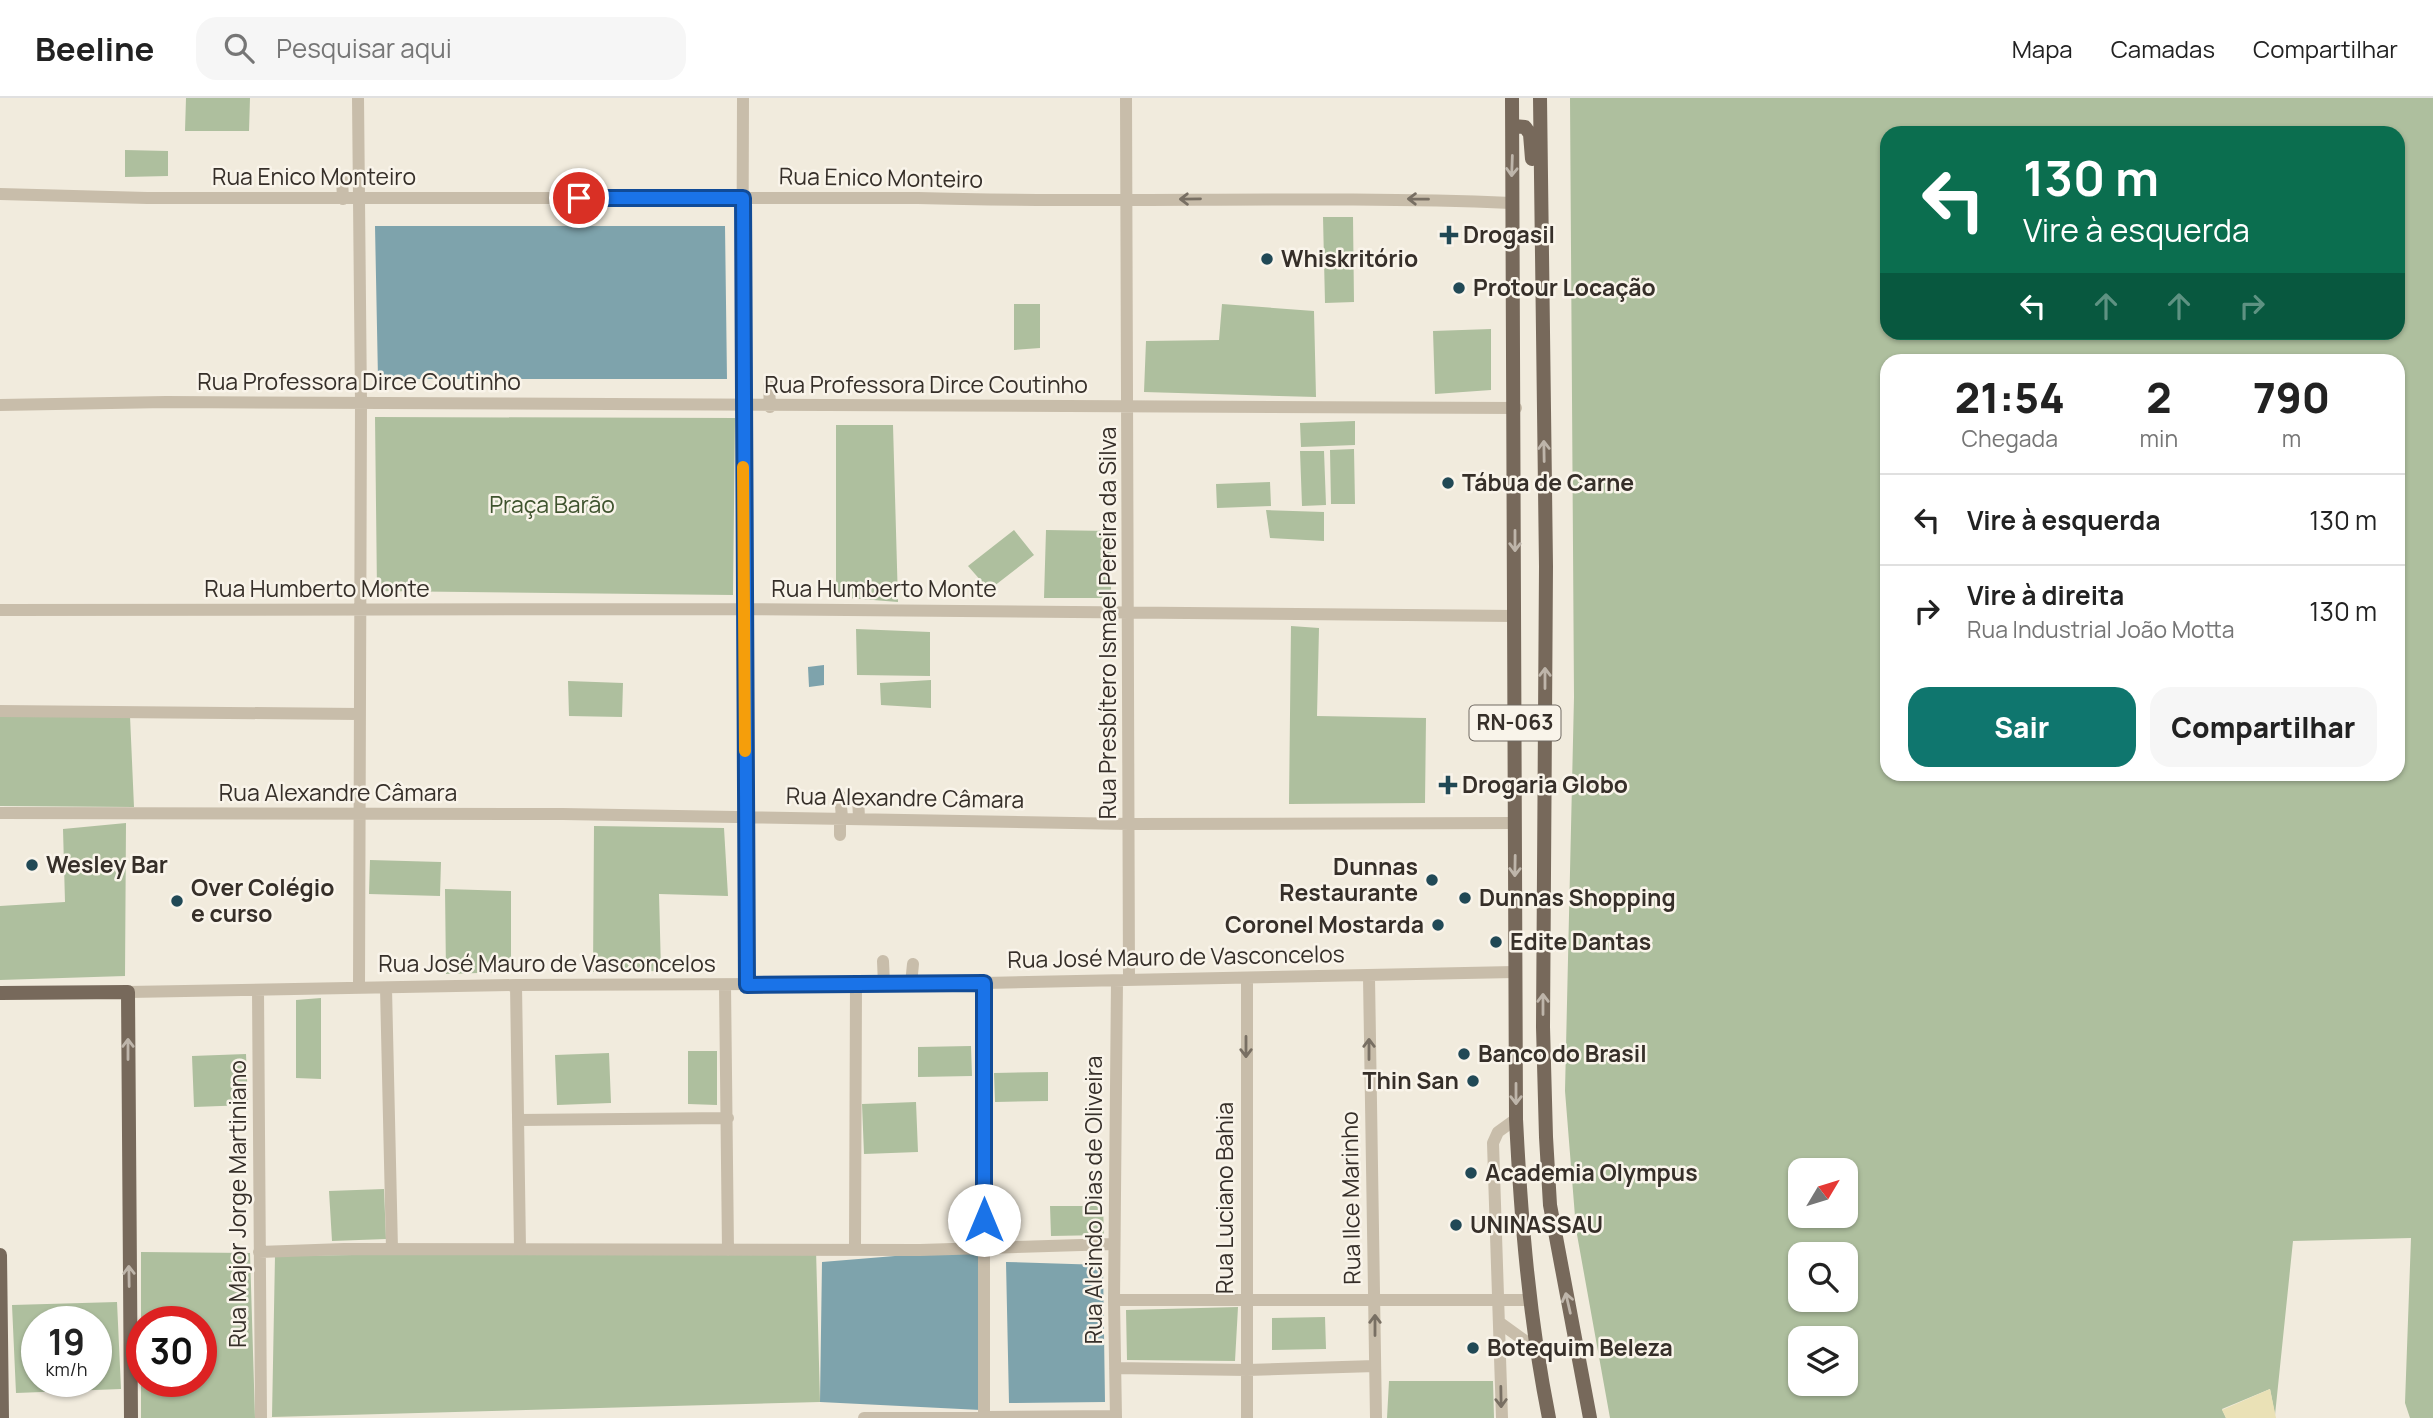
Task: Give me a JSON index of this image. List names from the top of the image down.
{
  "streets": {
    "main road": ["RN-063", "Rua José Mauro de Vasconcelos"],
    "street": [
      "Rua Enico Monteiro",
      "Rua Professora Dirce Coutinho",
      "Rua Humberto Monte",
      "Rua Presbítero Ismael Pereira da Silva",
      "Rua Alexandre Câmara",
      "Rua Luciano Bahia",
      "Rua Ilce Marinho",
      "Rua Alcindo Dias de Oliveira",
      "Rua Major Jorge Martiniano"
    ]
  },
  "crossings": [
    ["Rua Enico Monteiro", "Rua Presbítero Ismael Pereira da Silva"],
    ["Rua Enico Monteiro", "RN-063"],
    ["Rua Professora Dirce Coutinho", "Rua Presbítero Ismael Pereira da Silva"],
    ["Rua Professora Dirce Coutinho", "RN-063"],
    ["Rua Humberto Monte", "Rua Presbítero Ismael Pereira da Silva"],
    ["Rua Humberto Monte", "RN-063"],
    ["Rua Presbítero Ismael Pereira da Silva", "Rua Alexandre Câmara"],
    ["Rua Presbítero Ismael Pereira da Silva", "Rua José Mauro de Vasconcelos"],
    ["Rua Presbítero Ismael Pereira da Silva", "Rua Alcindo Dias de Oliveira"],
    ["RN-063", "Rua Alexandre Câmara"],
    ["RN-063", "Rua José Mauro de Vasconcelos"],
    ["Rua José Mauro de Vasconcelos", "Rua Luciano Bahia"],
    ["Rua José Mauro de Vasconcelos", "Rua Ilce Marinho"],
    ["Rua José Mauro de Vasconcelos", "Rua Alcindo Dias de Oliveira"],
    ["Rua José Mauro de Vasconcelos", "Rua Major Jorge Martiniano"]
  ],
  "one_way": ["Rua Luciano Bahia", "Rua Ilce Marinho"],
  "parks": ["Praça Barão"],
  "places": {
    "health": ["Drogasil", "Drogaria Globo"],
    "other": [
      "Whiskritório",
      "Protour Locação",
      "Tábua de Carne",
      "Wesley Bar",
      "Dunnas Restaurante",
      "Dunnas Shopping",
      "Over Colégio e curso",
      "Coronel Mostarda",
      "Edite Dantas",
      "Banco do Brasil",
      "Thin San",
      "Academia Olympus",
      "UNINASSAU",
      "Botequim Beleza"
    ]
  },
  "north": "top right",
  "page": {
    "header": "Beeline",
    "search": "Pesquisar aqui",
    "nav": ["Mapa", "Camadas", "Compartilhar"],
    "turn": ["130 m", "Vire à esquerda"],
    "eta": [
      "21:54",
      "Chegada",
      "2",
      "min",
      "790",
      "m"
    ],
    "list": [
      {
        "name": "Vire à esquerda",
        "value": "130 m"
      },
      {
        "name": "Vire à direita",
        "note": "Rua Industrial João Motta",
        "value": "130 m"
      }
    ],
    "buttons": ["Sair", "Compartilhar"],
    "speed": "19 km/h",
    "limit": "30"
  }
}
